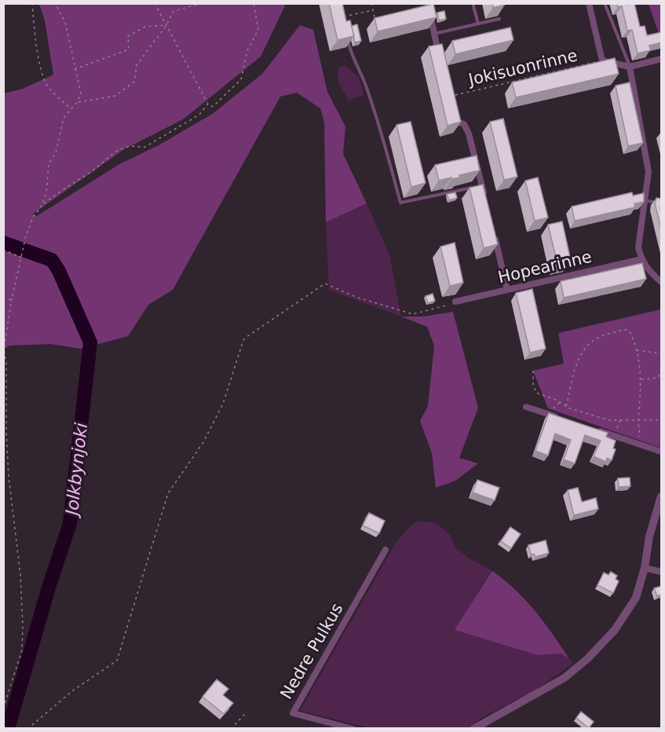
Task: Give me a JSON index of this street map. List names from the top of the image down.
{
  "streets": {
    "street": ["Hopearinne", "Nedre Pulkus"],
    "path": ["Jokisuonrinne"]
  },
  "water": ["Jolkbynjoki"]
}
